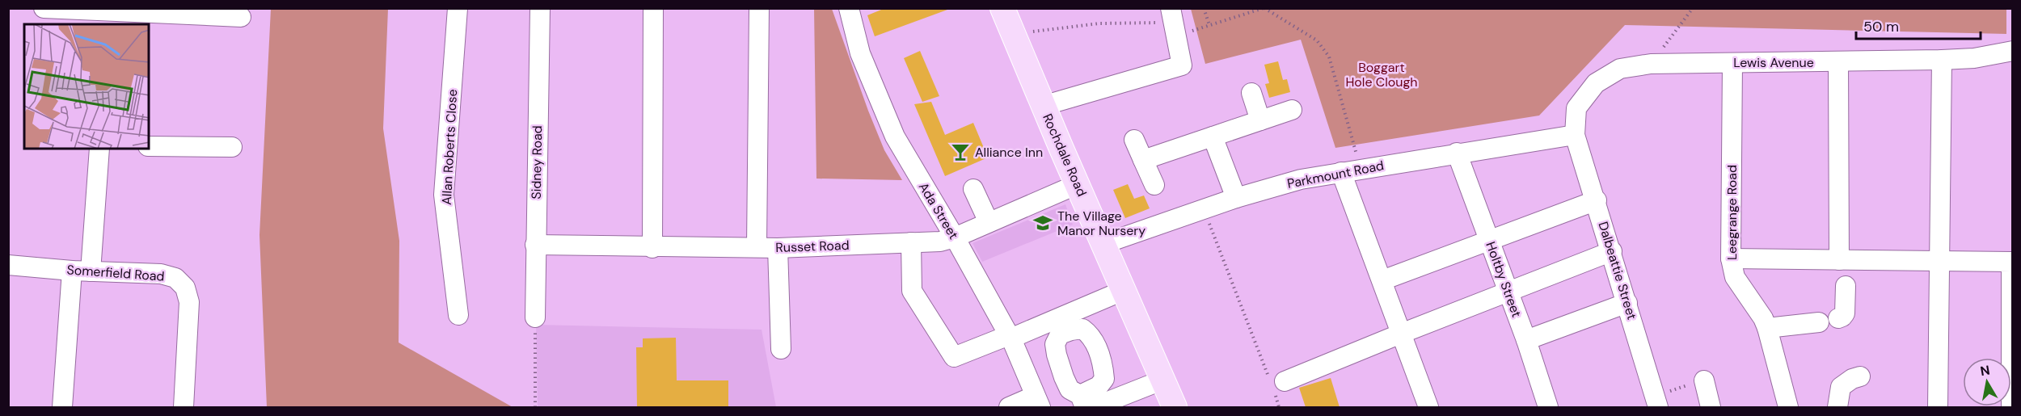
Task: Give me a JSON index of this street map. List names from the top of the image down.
{
  "streets": {
    "main road": ["Rochdale Road"],
    "street": [
      "Lewis Avenue",
      "Allan Roberts Close",
      "Sidney Road",
      "Parkmount Road",
      "Ada Street",
      "Leegrange Road",
      "Russet Road",
      "Dalbeattie Street",
      "Somerfield Road",
      "Holtby Street"
    ]
  },
  "crossings": [
    ["Lewis Avenue", "Parkmount Road"],
    ["Lewis Avenue", "Leegrange Road"],
    ["Lewis Avenue", "Dalbeattie Street"],
    ["Rochdale Road", "Parkmount Road"],
    ["Rochdale Road", "Russet Road"],
    ["Sidney Road", "Russet Road"],
    ["Parkmount Road", "Dalbeattie Street"],
    ["Parkmount Road", "Holtby Street"],
    ["Ada Street", "Russet Road"]
  ],
  "parks": ["Boggart Hole Clough"],
  "places": {
    "bar": ["Alliance Inn"],
    "school or university": ["The Village Manor Nursery"]
  },
  "scale_bar": "50 m",
  "north": "top"
}
